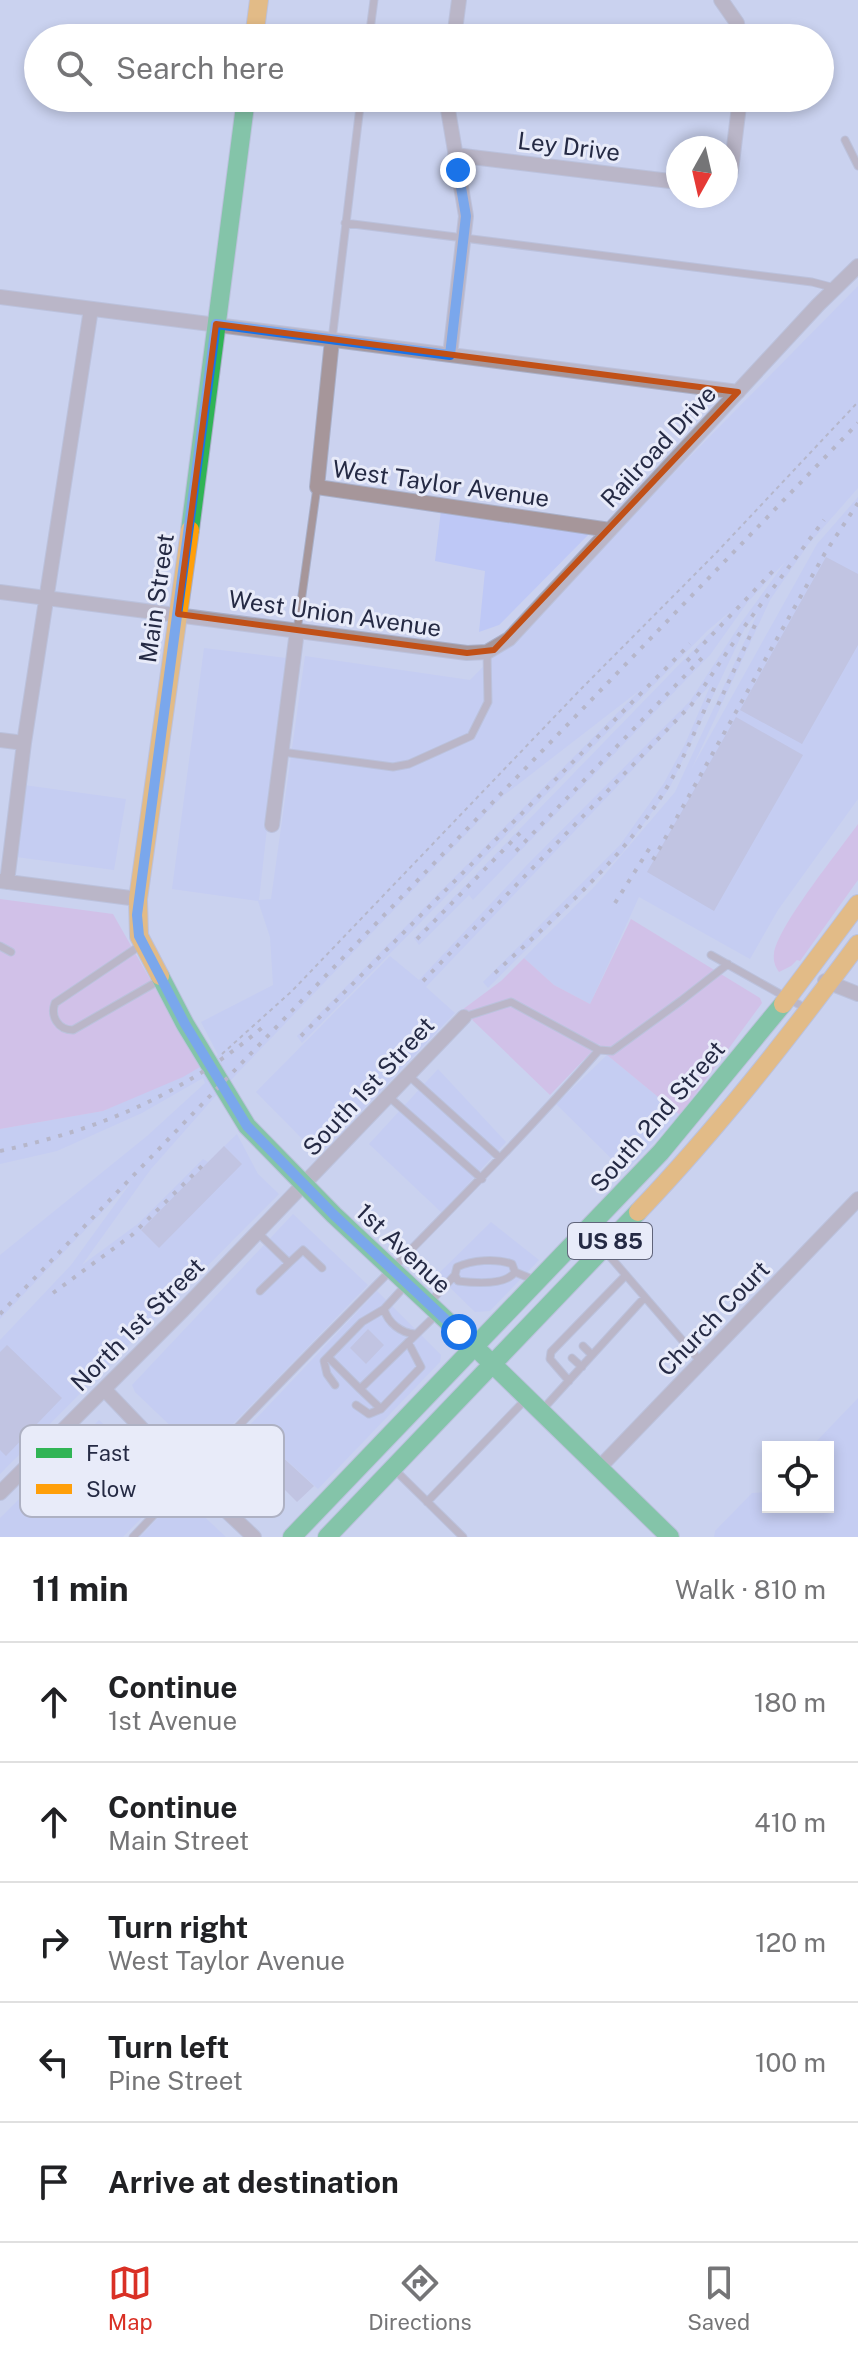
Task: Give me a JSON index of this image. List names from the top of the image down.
{
  "streets": {
    "main road": [
      "Main Street",
      "South 2nd Street",
      "US 85",
      "1st Avenue"
    ],
    "street": [
      "Ley Drive",
      "Railroad Drive",
      "West Taylor Avenue",
      "West Union Avenue",
      "South 1st Street",
      "Church Court",
      "North 1st Street"
    ]
  },
  "crossings": [
    ["Railroad Drive", "West Taylor Avenue"],
    ["Railroad Drive", "West Union Avenue"],
    ["Main Street", "West Union Avenue"],
    ["Main Street", "1st Avenue"],
    ["South 1st Street", "1st Avenue"],
    ["South 1st Street", "North 1st Street"],
    ["South 2nd Street", "US 85"],
    ["South 2nd Street", "1st Avenue"],
    ["US 85", "1st Avenue"],
    ["1st Avenue", "Church Court"],
    ["1st Avenue", "North 1st Street"]
  ],
  "legend": ["Fast", "Slow"],
  "north": "bottom",
  "page": {
    "search": "Search here",
    "heading": ["11 min", "Walk · 810 m"],
    "list": [
      ["Continue", "1st Avenue", "180 m"],
      ["Continue", "Main Street", "410 m"],
      ["Turn right", "West Taylor Avenue", "120 m"],
      ["Turn left", "Pine Street", "100 m"],
      "Arrive at destination"
    ],
    "nav": ["Map", "Directions", "Saved"]
  }
}
